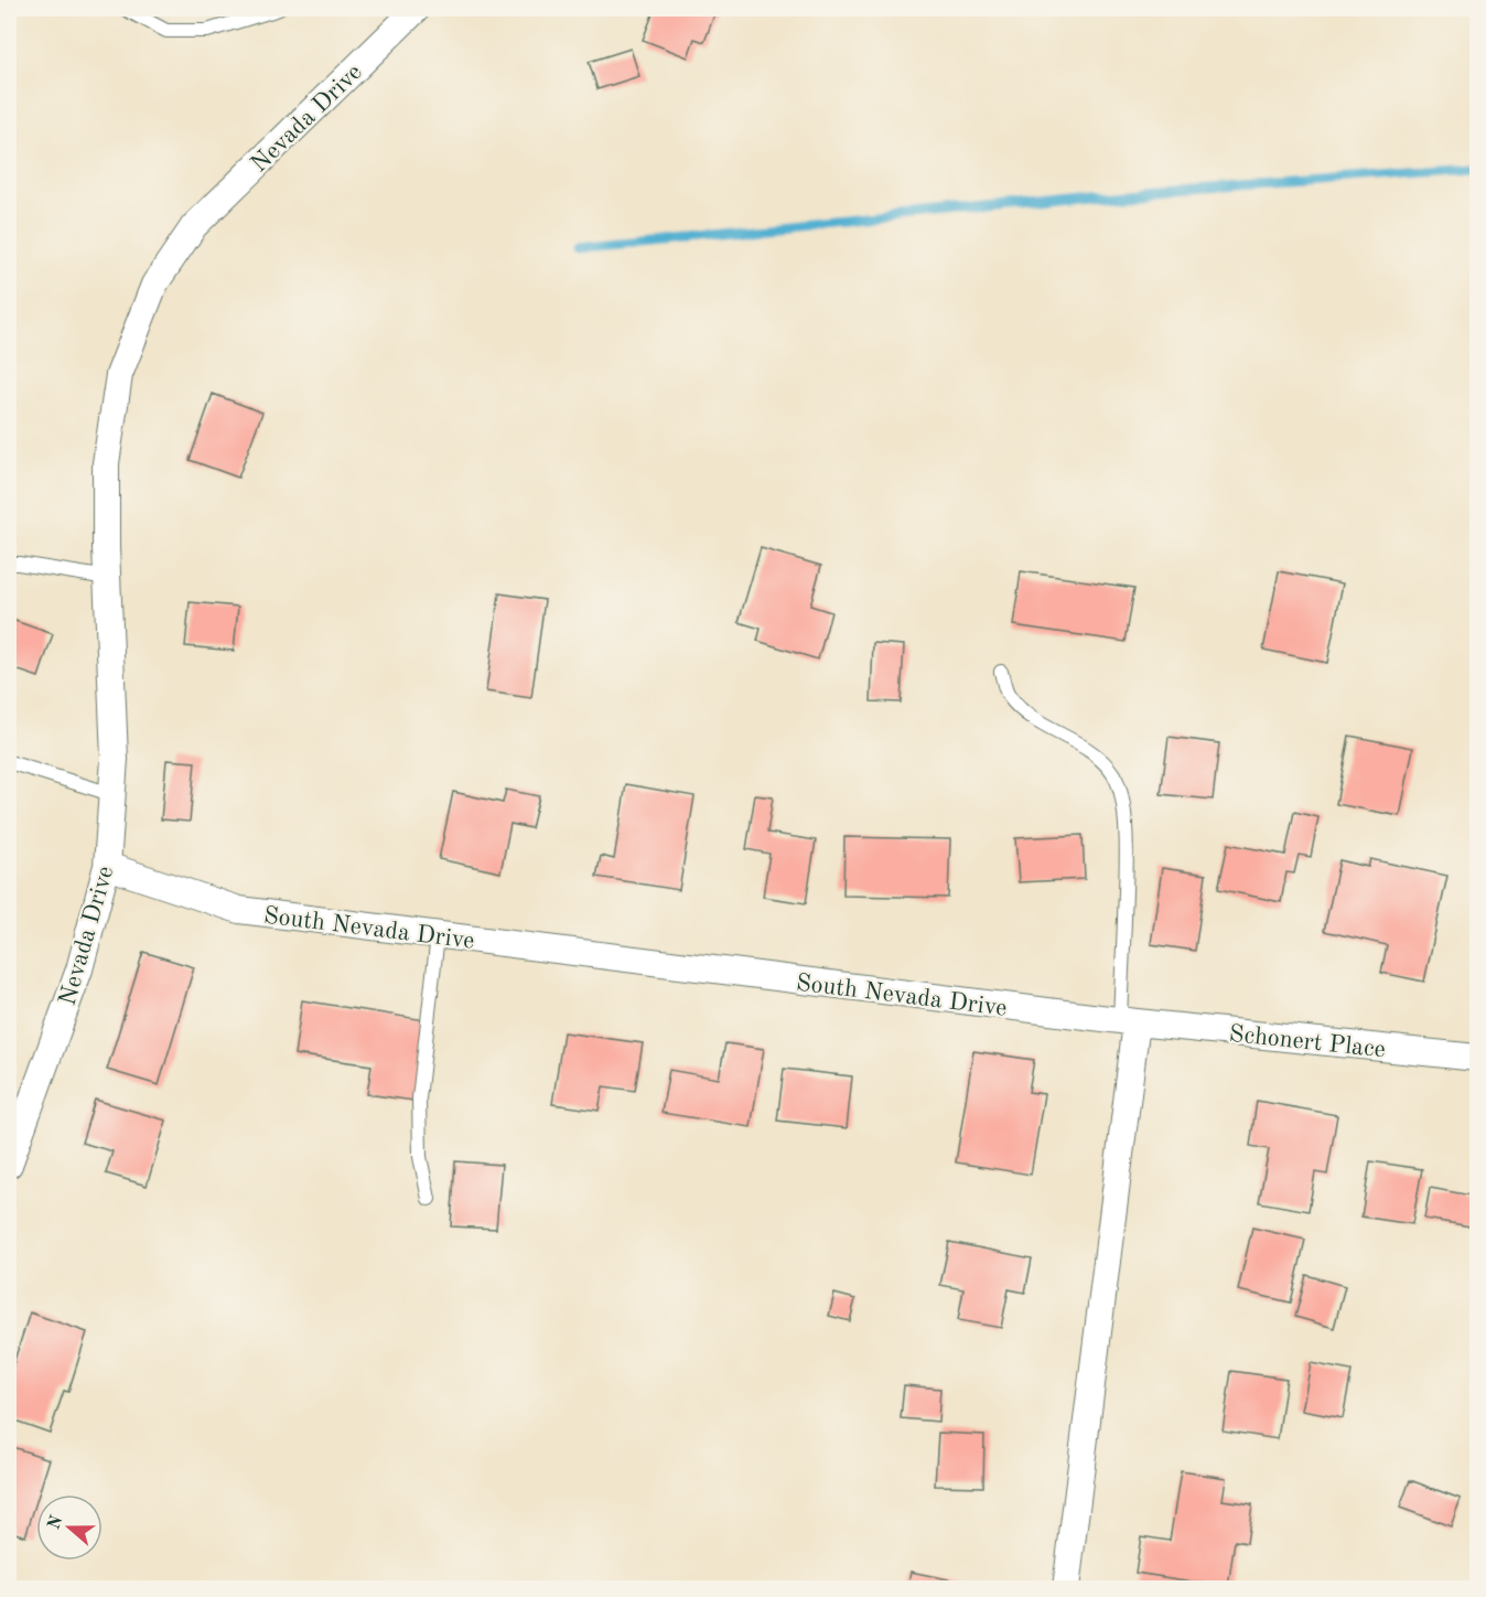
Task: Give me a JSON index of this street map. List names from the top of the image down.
{
  "streets": {
    "street": ["Nevada Drive", "South Nevada Drive", "Schonert Place"]
  },
  "crossings": [
    ["Nevada Drive", "South Nevada Drive"],
    ["South Nevada Drive", "Schonert Place"]
  ],
  "north": "left"
}
